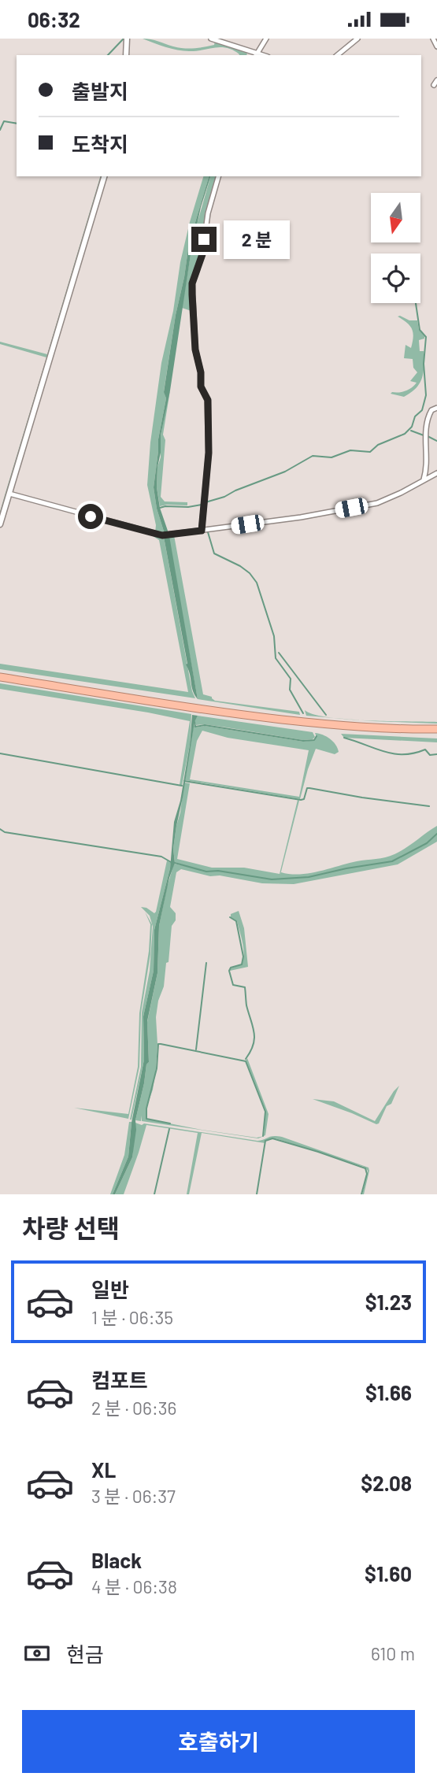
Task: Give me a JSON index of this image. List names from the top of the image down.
{
  "north": "bottom",
  "page": {
    "status": "06:32",
    "banner": ["출발지", "도착지"],
    "bubble": "2 분",
    "heading": "차량 선택",
    "list": [
      {
        "name": "일반",
        "note": "1 분 · 06:35",
        "value": "$1.23"
      },
      {
        "name": "컴포트",
        "note": "2 분 · 06:36",
        "value": "$1.66"
      },
      {
        "name": "XL",
        "note": "3 분 · 06:37",
        "value": "$2.08"
      },
      {
        "name": "Black",
        "note": "4 분 · 06:38",
        "value": "$1.60"
      }
    ],
    "pay": ["현금", "610 m"],
    "buttons": "호출하기"
  }
}
